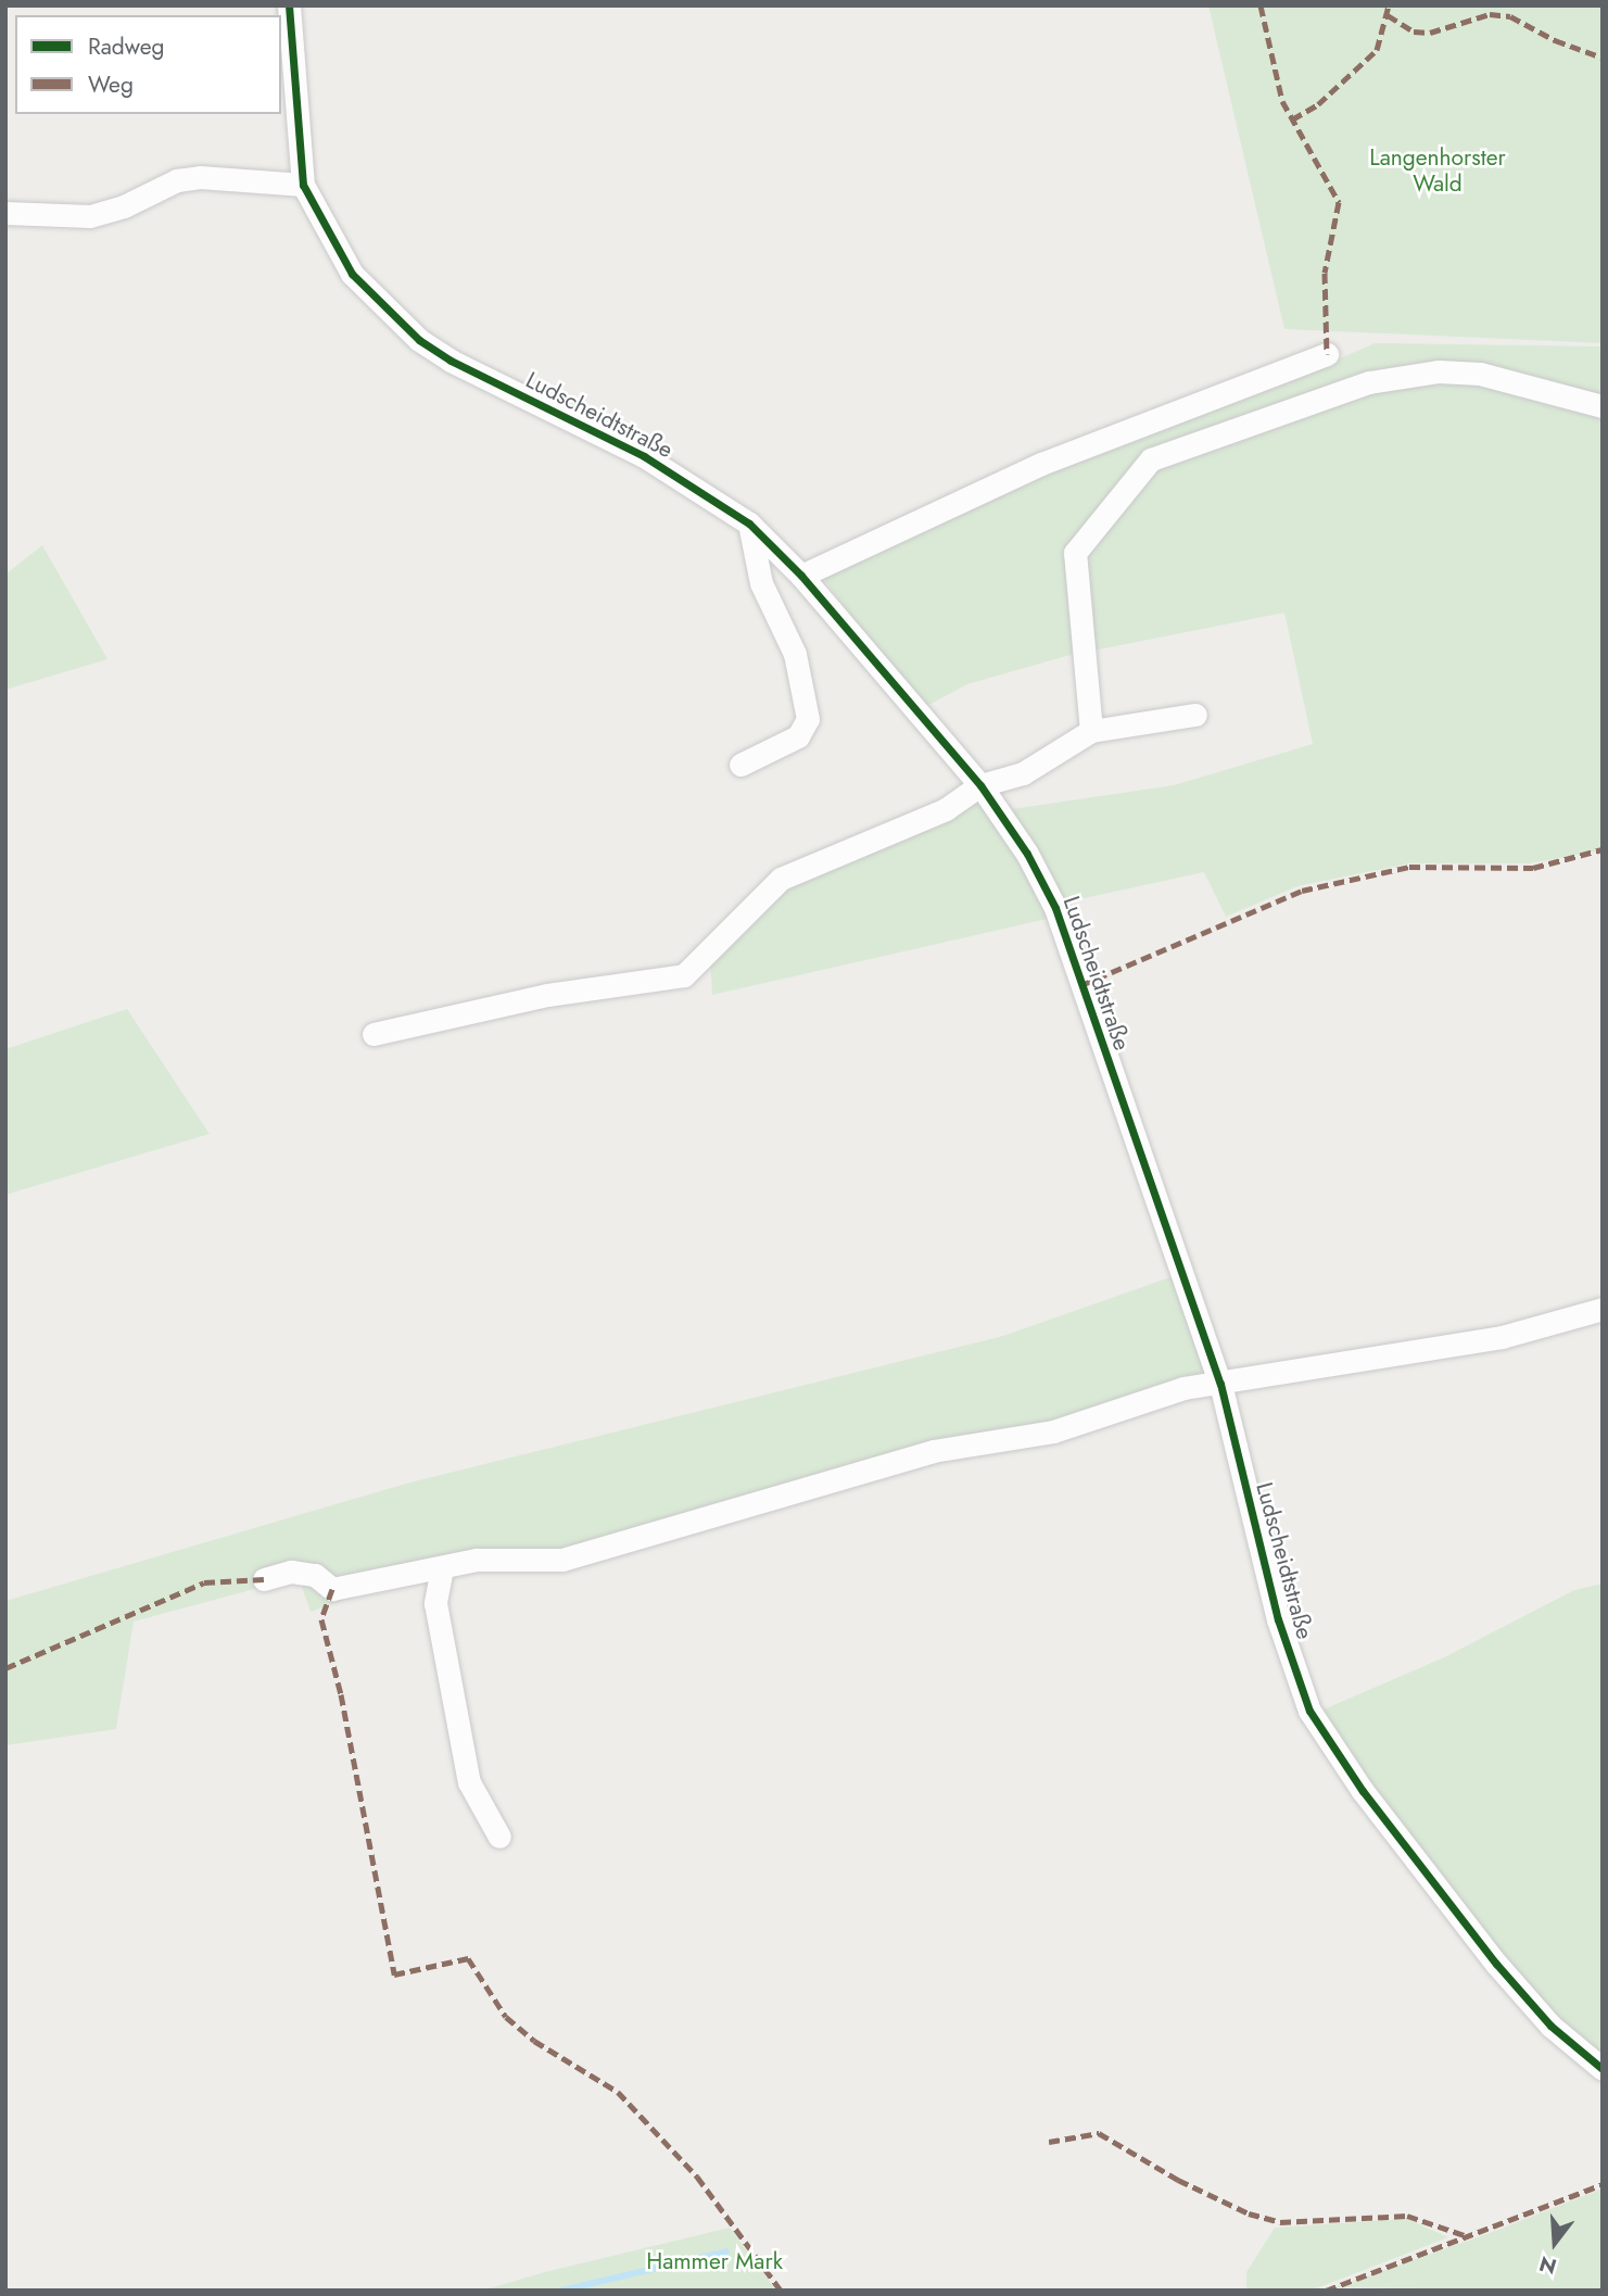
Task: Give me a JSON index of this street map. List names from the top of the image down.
{
  "streets": {
    "street": ["Ludscheidtstraße"]
  },
  "parks": ["Langenhorster Wald", "Hammer Mark"],
  "legend": ["Radweg", "Weg"],
  "north": "bottom"
}
